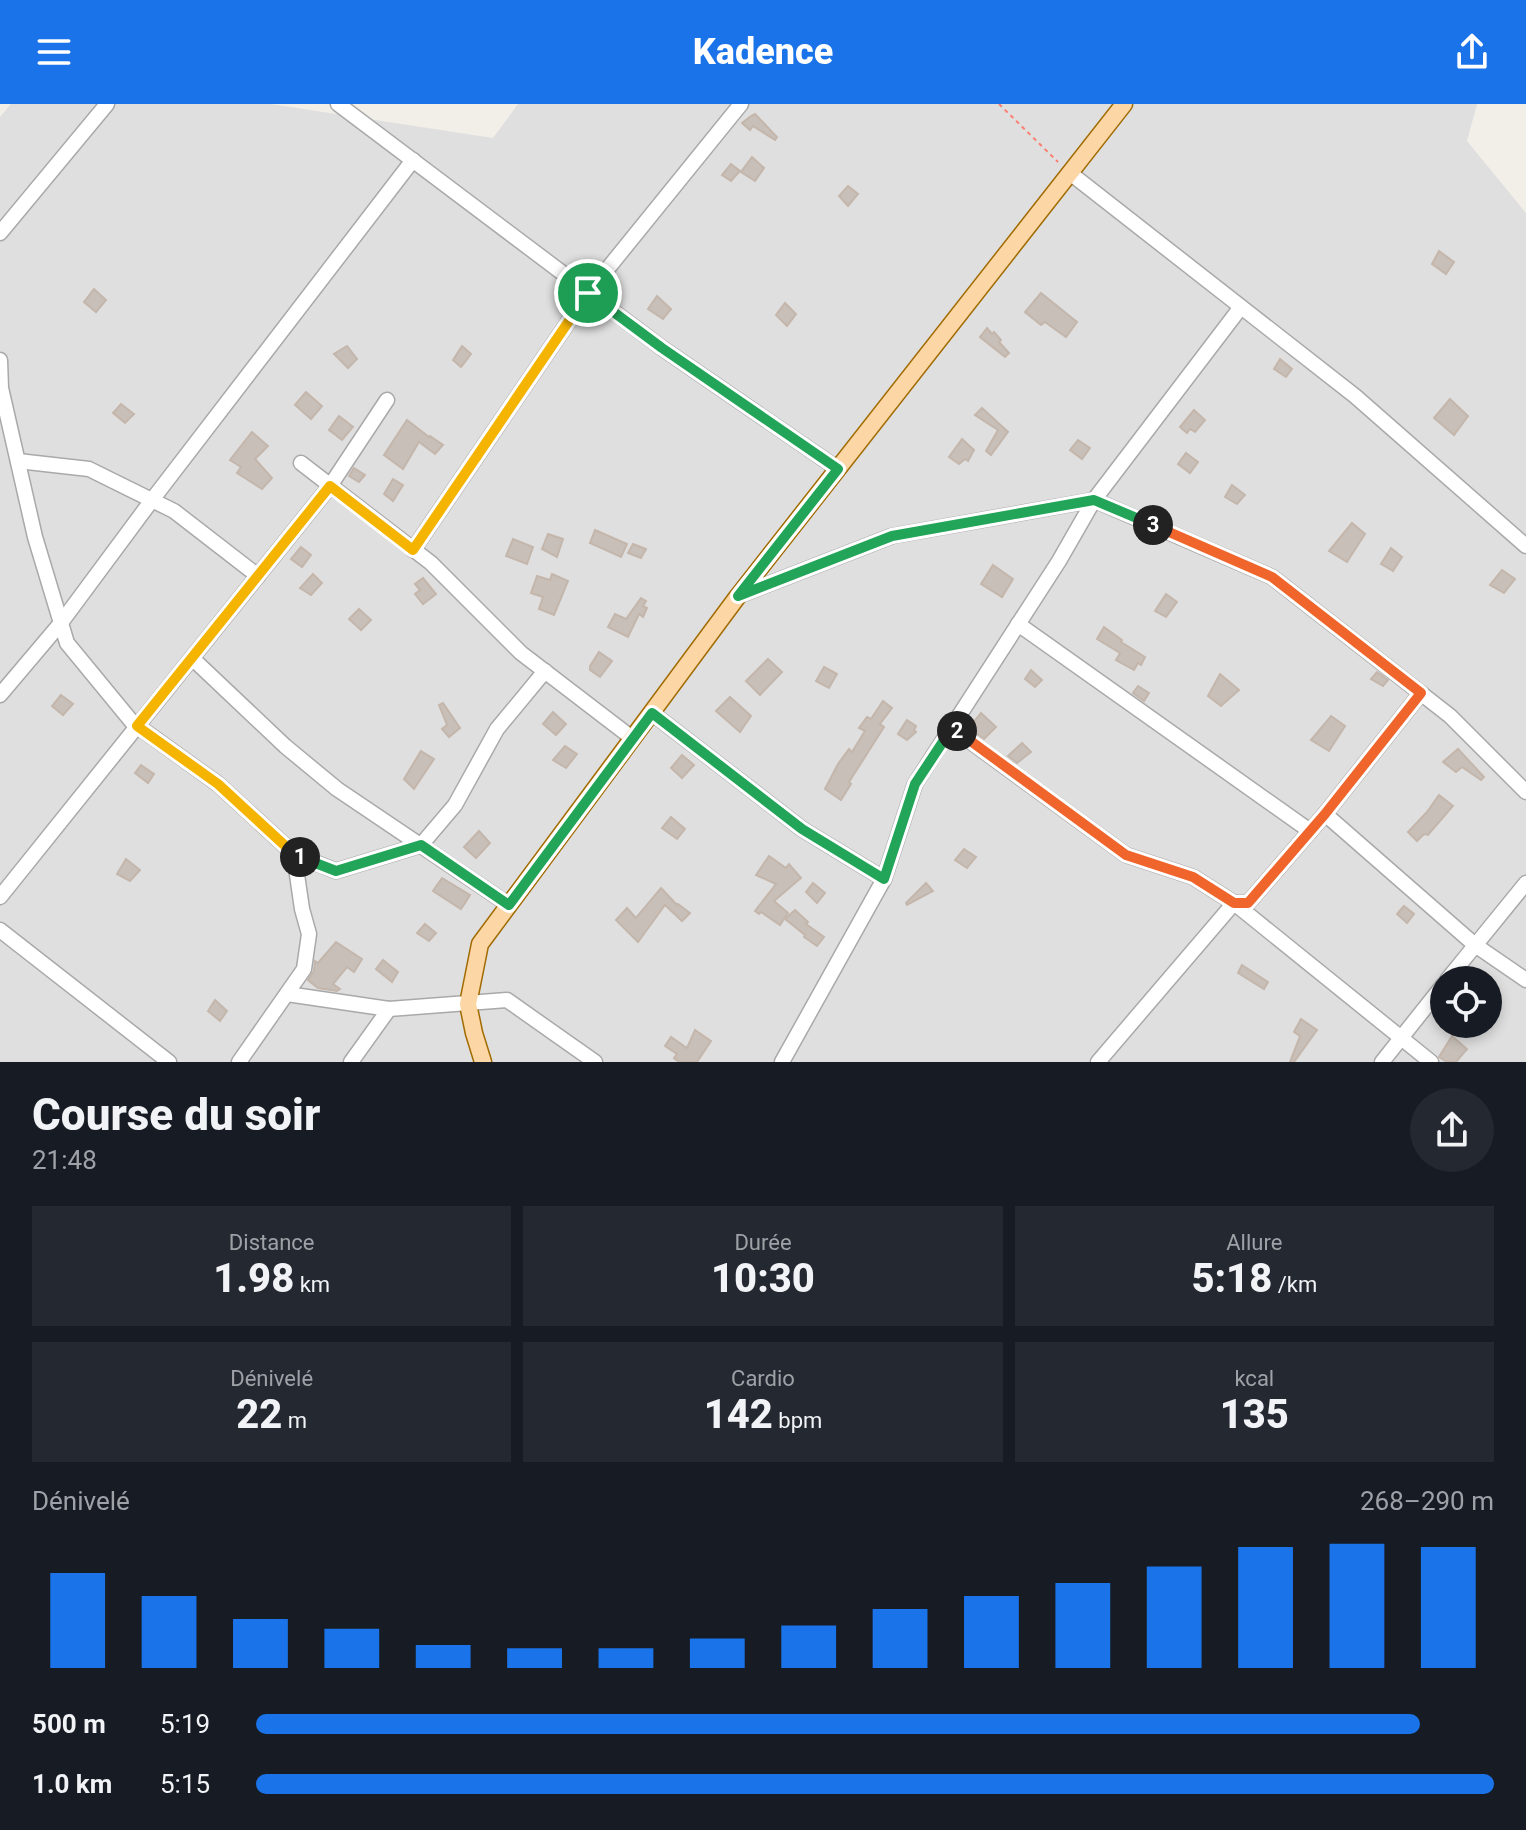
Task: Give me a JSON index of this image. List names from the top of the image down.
{
  "page": {
    "header": "Kadence",
    "pins": ["3", "2", "1"],
    "heading": ["Course du soir", "21:48"],
    "stats": [
      ["Distance", "1.98 km"],
      ["Durée", "10:30"],
      ["Allure", "5:18 /km"],
      ["Dénivelé", "22 m"],
      ["Cardio", "142 bpm"],
      ["kcal", "135"]
    ],
    "chart": ["Dénivelé", "268–290 m"],
    "list": [
      {
        "name": "500 m",
        "note": "5:19"
      },
      {
        "name": "1.0 km",
        "note": "5:15"
      }
    ]
  }
}
